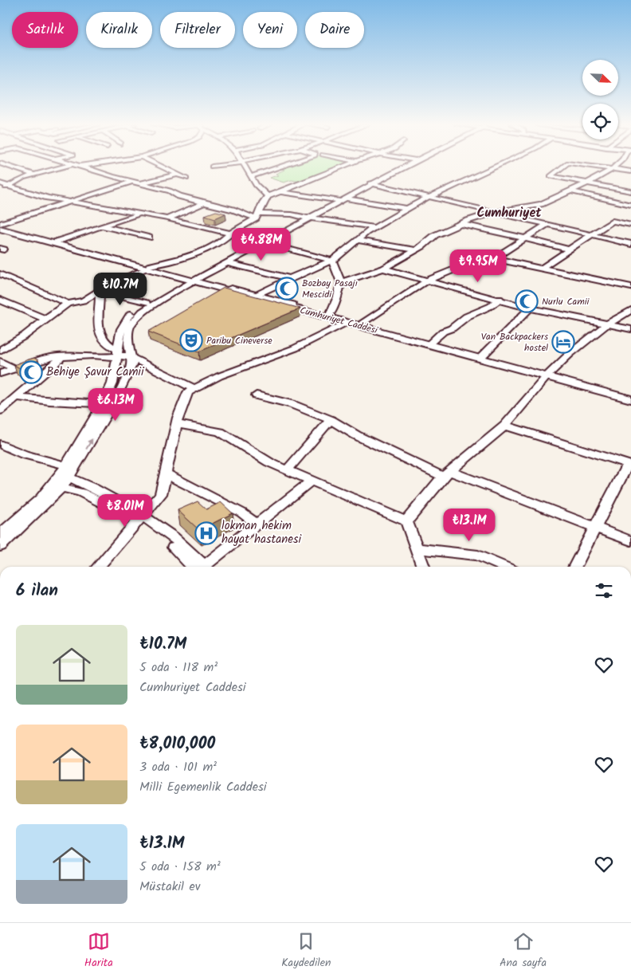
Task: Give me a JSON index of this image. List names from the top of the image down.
{
  "streets": {
    "main road": ["Cumhuriyet Caddesi"]
  },
  "districts": ["Cumhuriyet"],
  "places": {
    "mosque": ["Bozbay Pasajı Mescidi", "Nurlu Camii", "Behiye Şavur Camii"],
    "theatre": ["Paribu Cineverse"],
    "hotel": ["Van Backpackers hostel"],
    "hospital": ["lokman hekim hayat hastanesi"]
  },
  "north": "bottom right",
  "page": {
    "chip": [
      "Satılık",
      "Kiralık",
      "Filtreler",
      "Yeni",
      "Daire"
    ],
    "price": [
      "₺4.88M",
      "₺9.95M",
      "₺10.7M",
      "₺6.13M",
      "₺8.01M",
      "₺13.1M"
    ],
    "heading": "6 ilan",
    "list": [
      {
        "name": "₺10.7M",
        "note": "5 oda · 118 m² · Cumhuriyet Caddesi"
      },
      {
        "name": "₺8,010,000",
        "note": "3 oda · 101 m² · Milli Egemenlik Caddesi"
      },
      {
        "name": "₺13.1M",
        "note": "5 oda · 158 m² · Müstakil ev"
      }
    ],
    "tabs": ["Harita", "Kaydedilen", "Ana sayfa"]
  }
}
